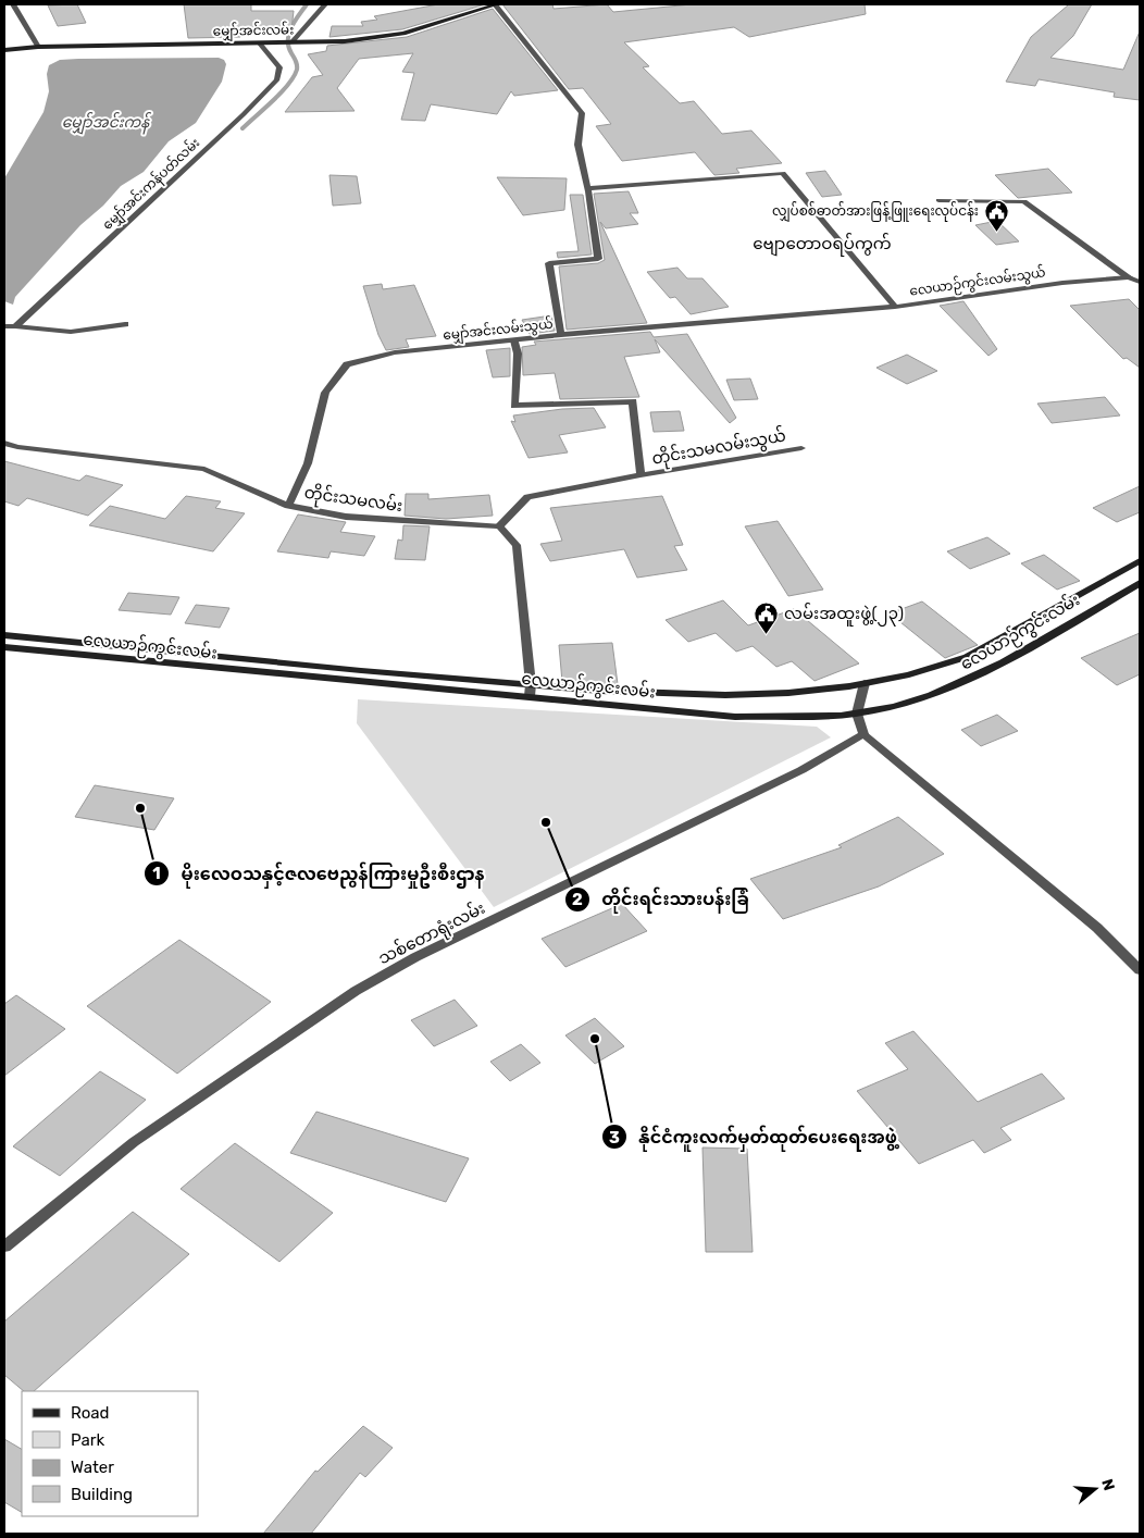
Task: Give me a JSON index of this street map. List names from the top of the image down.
{
  "streets": {
    "street": [
      "မျှော်အင်းလမ်း",
      "မျှော်အင်းကန်ပတ်လမ်း",
      "လေယာဉ်ကွင်းလမ်းသွယ်",
      "မျှော်အင်းလမ်းသွယ်",
      "တိုင်းသမလမ်းသွယ်",
      "တိုင်းသမလမ်း",
      "လေယာဉ်ကွင်းလမ်း",
      "သစ်တောရုံးလမ်း"
    ]
  },
  "crossings": [
    ["မျှော်အင်းလမ်း", "မျှော်အင်းကန်ပတ်လမ်း"],
    ["မျှော်အင်းလမ်း", "မျှော်အင်းလမ်းသွယ်"],
    ["လေယာဉ်ကွင်းလမ်းသွယ်", "မျှော်အင်းလမ်းသွယ်"],
    ["မျှော်အင်းလမ်းသွယ်", "တိုင်းသမလမ်းသွယ်"],
    ["မျှော်အင်းလမ်းသွယ်", "တိုင်းသမလမ်း"],
    ["တိုင်းသမလမ်းသွယ်", "တိုင်းသမလမ်း"]
  ],
  "districts": ["ဗျောတောဝရပ်ကွက်"],
  "water": ["မျှော်အင်းကန်"],
  "places": {
    "public building": ["လျှပ်စစ်ဓာတ်အားဖြန့်ဖြူးရေးလုပ်ငန်း", "လမ်းအထူးဖွဲ့(၂၃)"],
    "other": ["မိုးလေဝသနှင့်ဇလဗေညွန်ကြားမှုဦးစီးဌာန", "တိုင်းရင်းသားပန်းခြံ", "နိုင်ငံကူးလက်မှတ်ထုတ်ပေးရေးအဖွဲ့"]
  },
  "legend": [
    "Road",
    "Park",
    "Water",
    "Building"
  ],
  "north": "right"
}
